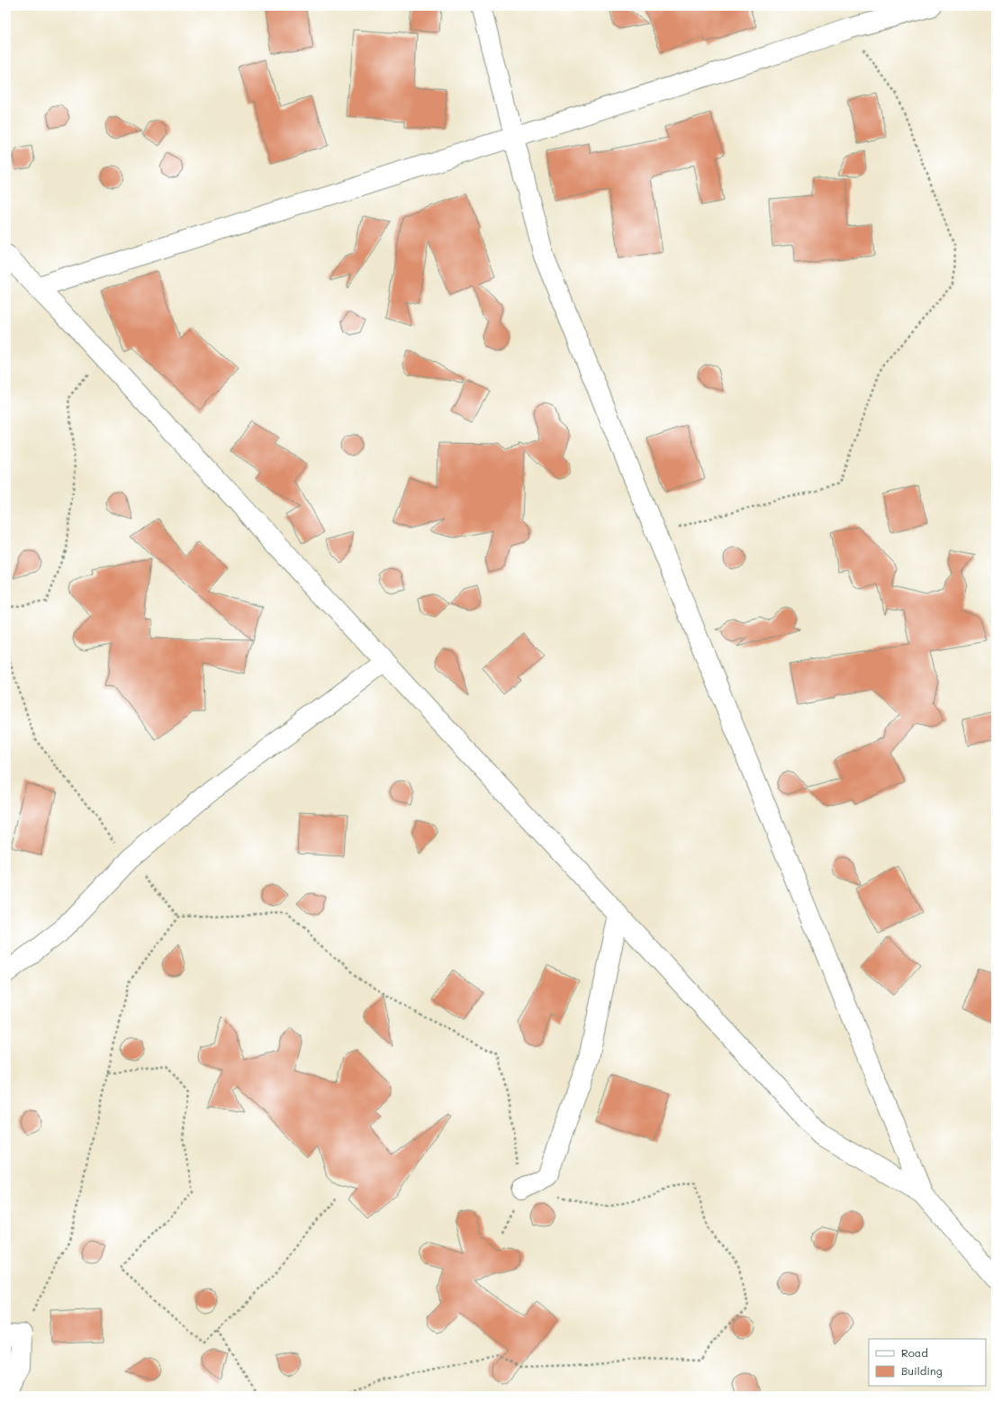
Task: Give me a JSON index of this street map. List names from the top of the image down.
{
  "legend": ["Road", "Building"]
}
